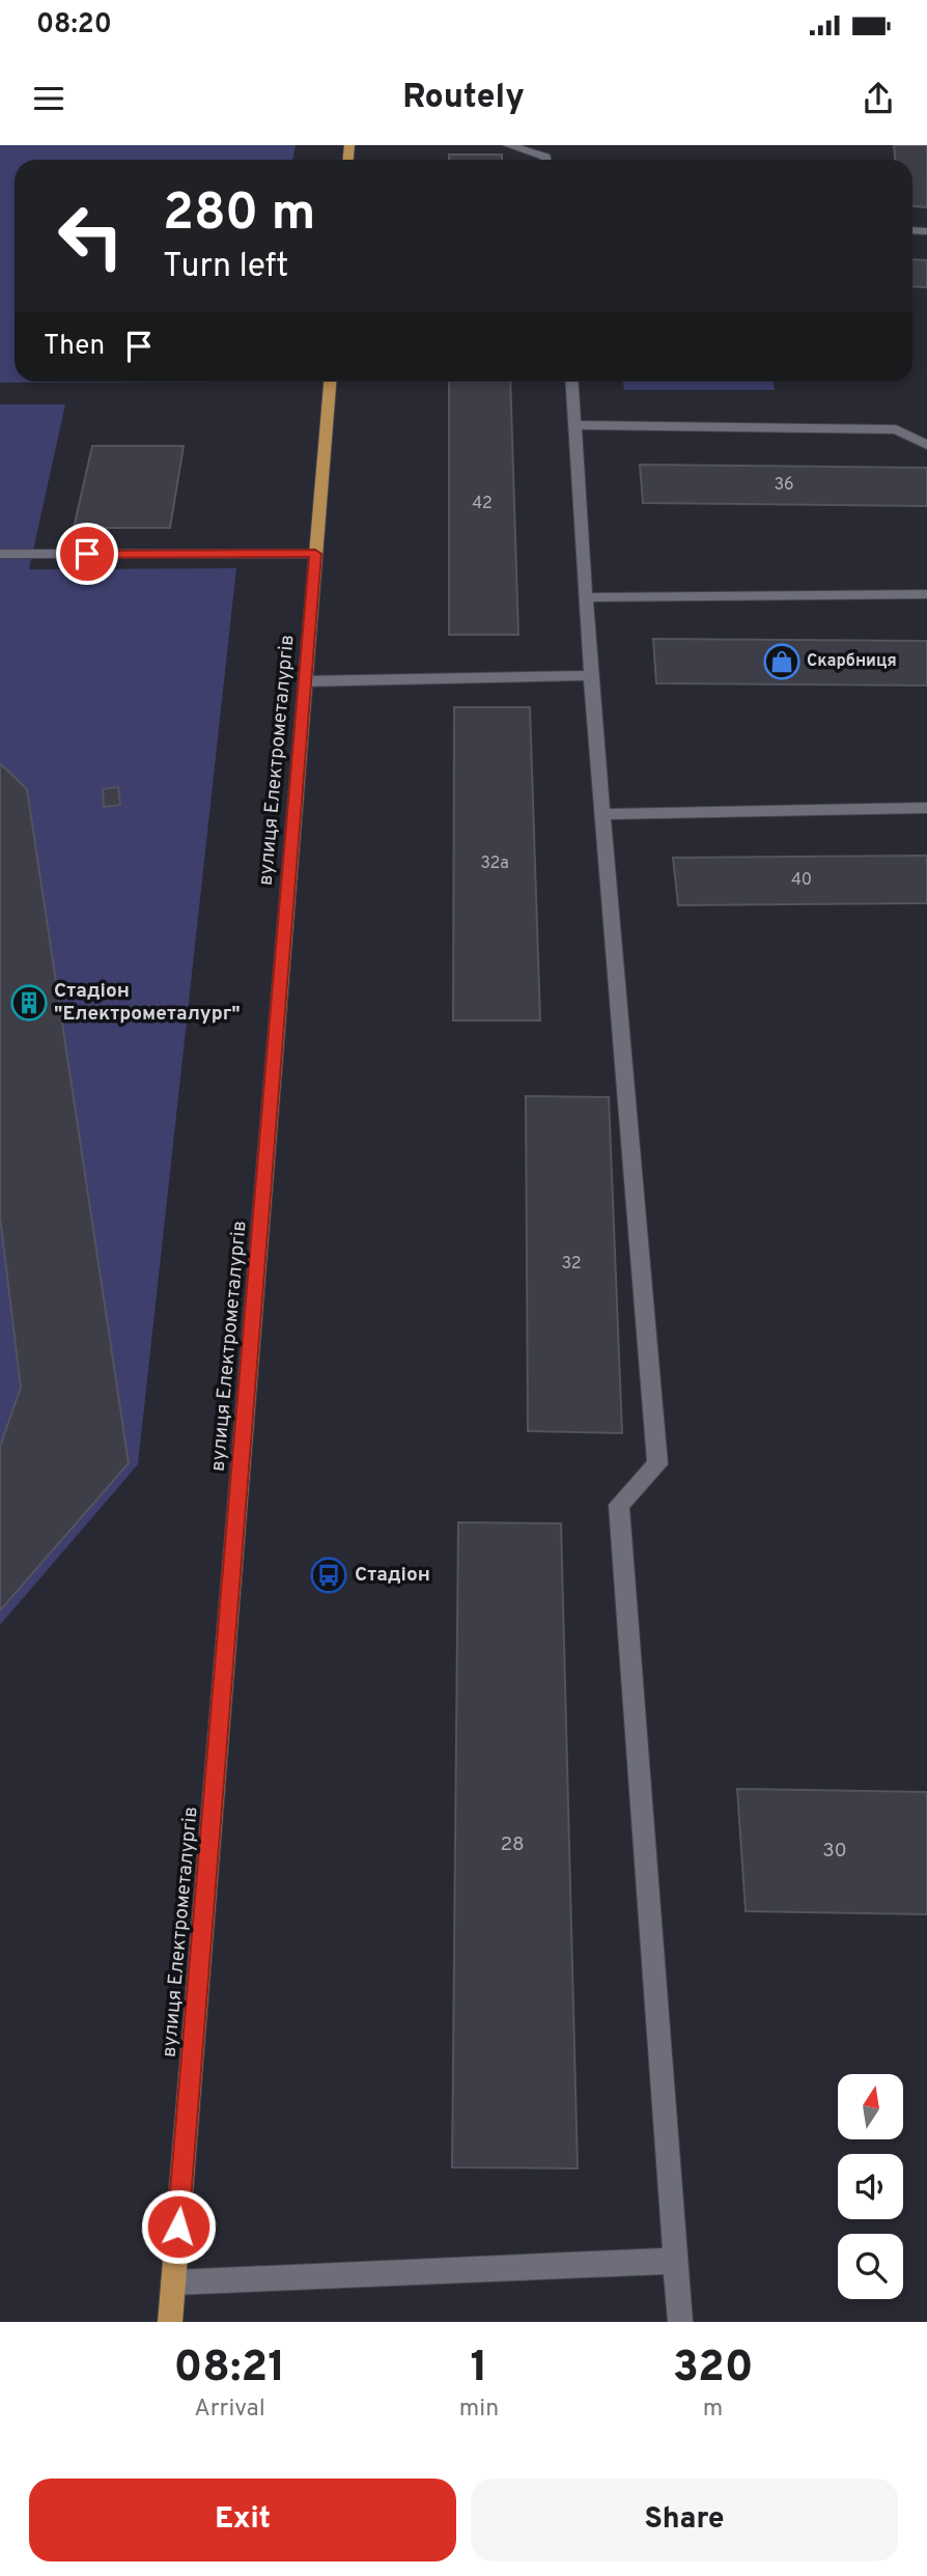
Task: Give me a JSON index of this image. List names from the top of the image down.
{
  "streets": {
    "main road": ["вулиця Електрометалургів"]
  },
  "places": {
    "shop": ["Скарбниця"],
    "building": ["Стадіон \"Електрометалург\""],
    "bus stop": ["Стадіон"]
  },
  "house_numbers": [
    "36",
    "42",
    "32а",
    "40",
    "32",
    "28",
    "30"
  ],
  "north": "top",
  "page": {
    "status": "08:20",
    "header": "Routely",
    "turn": ["280 m", "Turn left"],
    "then": "Then",
    "eta": [
      "08:21",
      "Arrival",
      "1",
      "min",
      "320",
      "m"
    ],
    "buttons": ["Exit", "Share"]
  }
}
